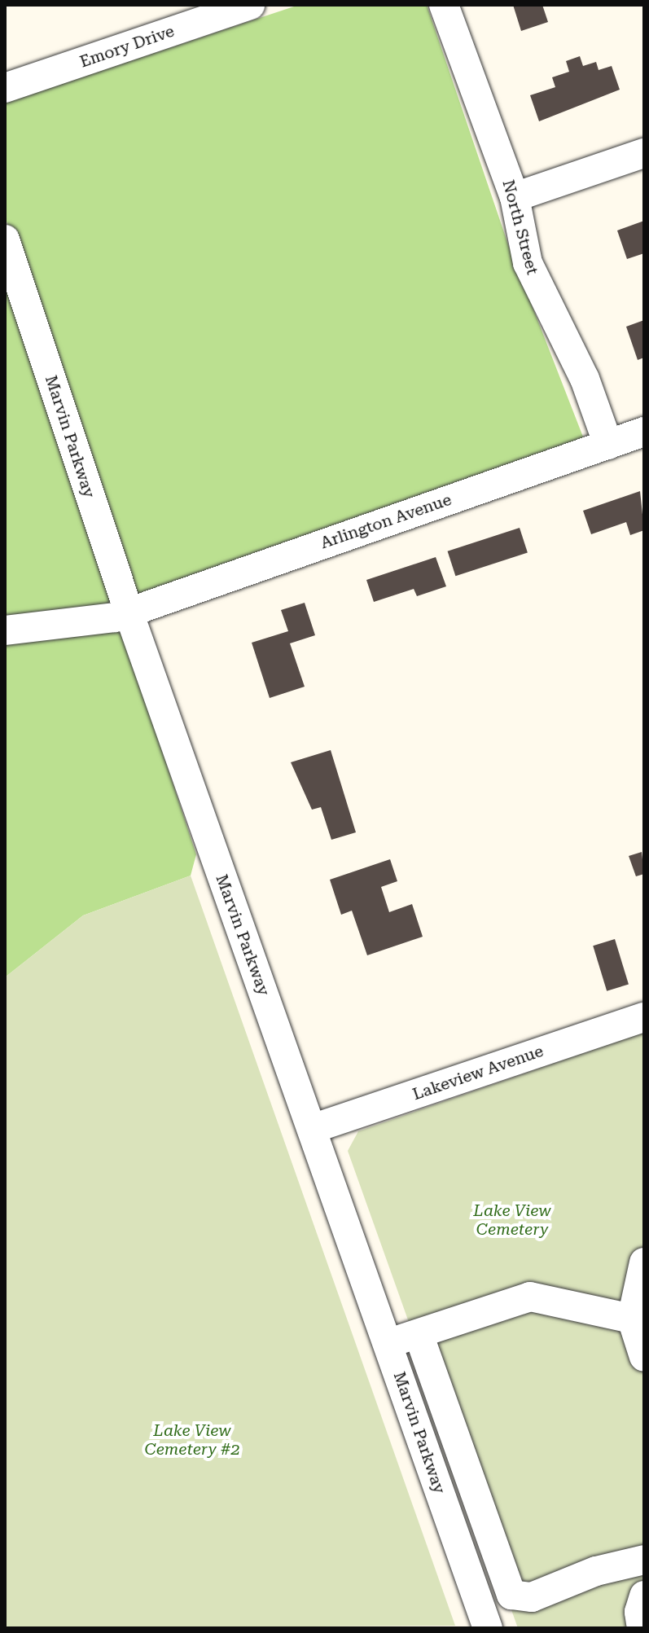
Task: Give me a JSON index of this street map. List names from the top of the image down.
{
  "streets": {
    "street": [
      "Emory Drive",
      "North Street",
      "Marvin Parkway",
      "Arlington Avenue",
      "Lakeview Avenue"
    ]
  },
  "crossings": [
    ["North Street", "Arlington Avenue"],
    ["Marvin Parkway", "Arlington Avenue"],
    ["Marvin Parkway", "Lakeview Avenue"]
  ],
  "parks": ["Lake View Cemetery", "Lake View Cemetery #2"]
}
